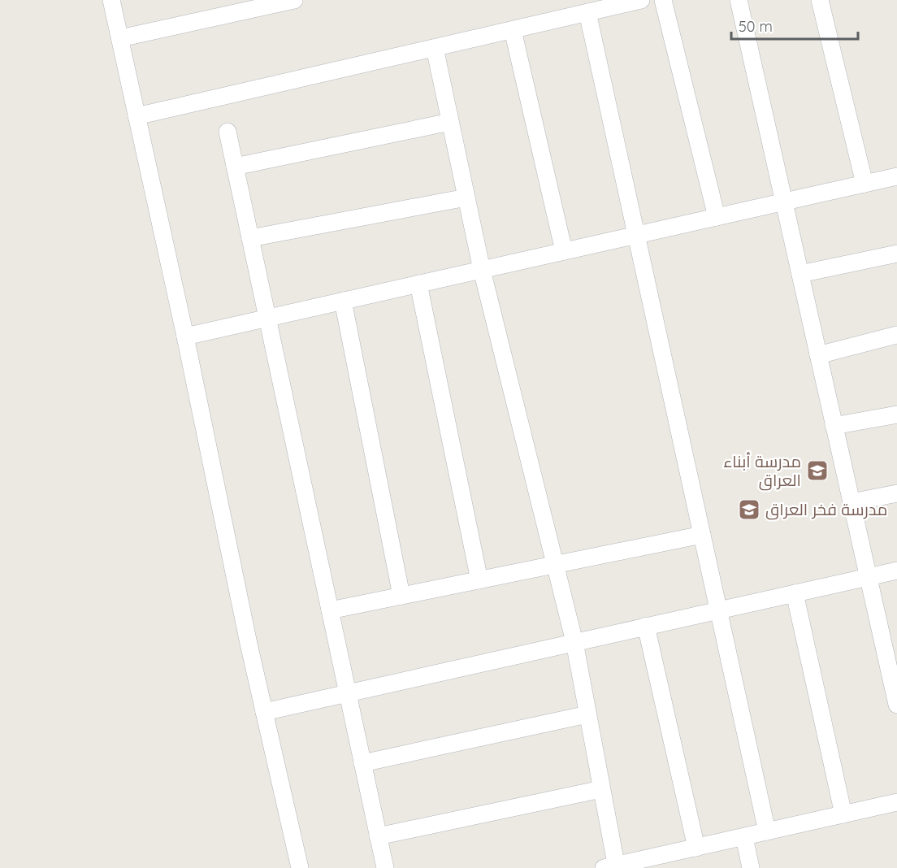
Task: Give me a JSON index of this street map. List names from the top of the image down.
{
  "places": {
    "school or university": ["مدرسة أبناء العراق", "مدرسة فخر العراق"]
  },
  "scale_bar": "50 m"
}
